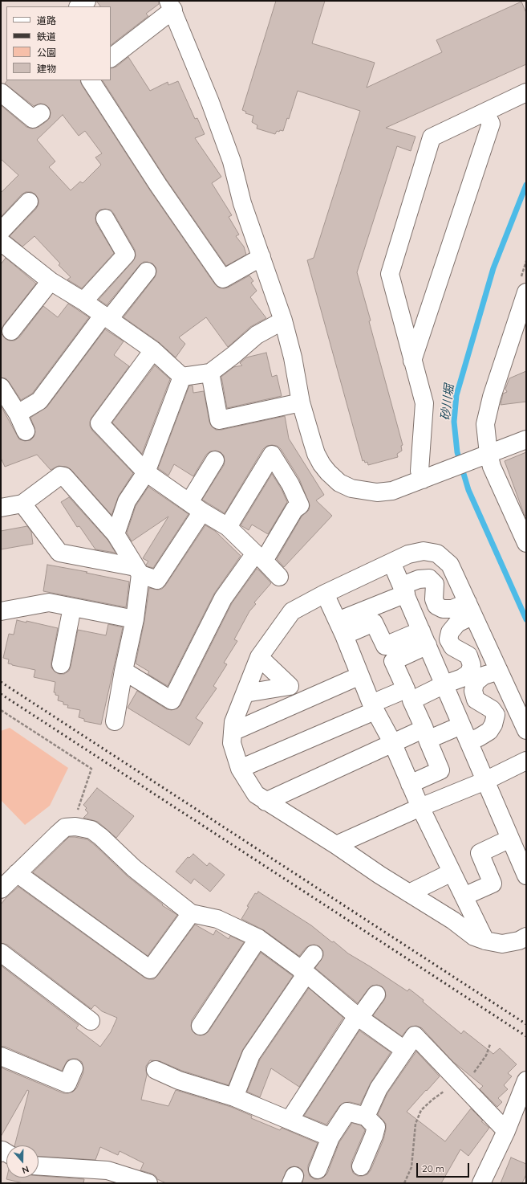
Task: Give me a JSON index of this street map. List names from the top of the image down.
{
  "water": ["砂川堀"],
  "legend": [
    "道路",
    "鉄道",
    "公園",
    "建物"
  ],
  "scale_bar": "20 m",
  "north": "bottom"
}
